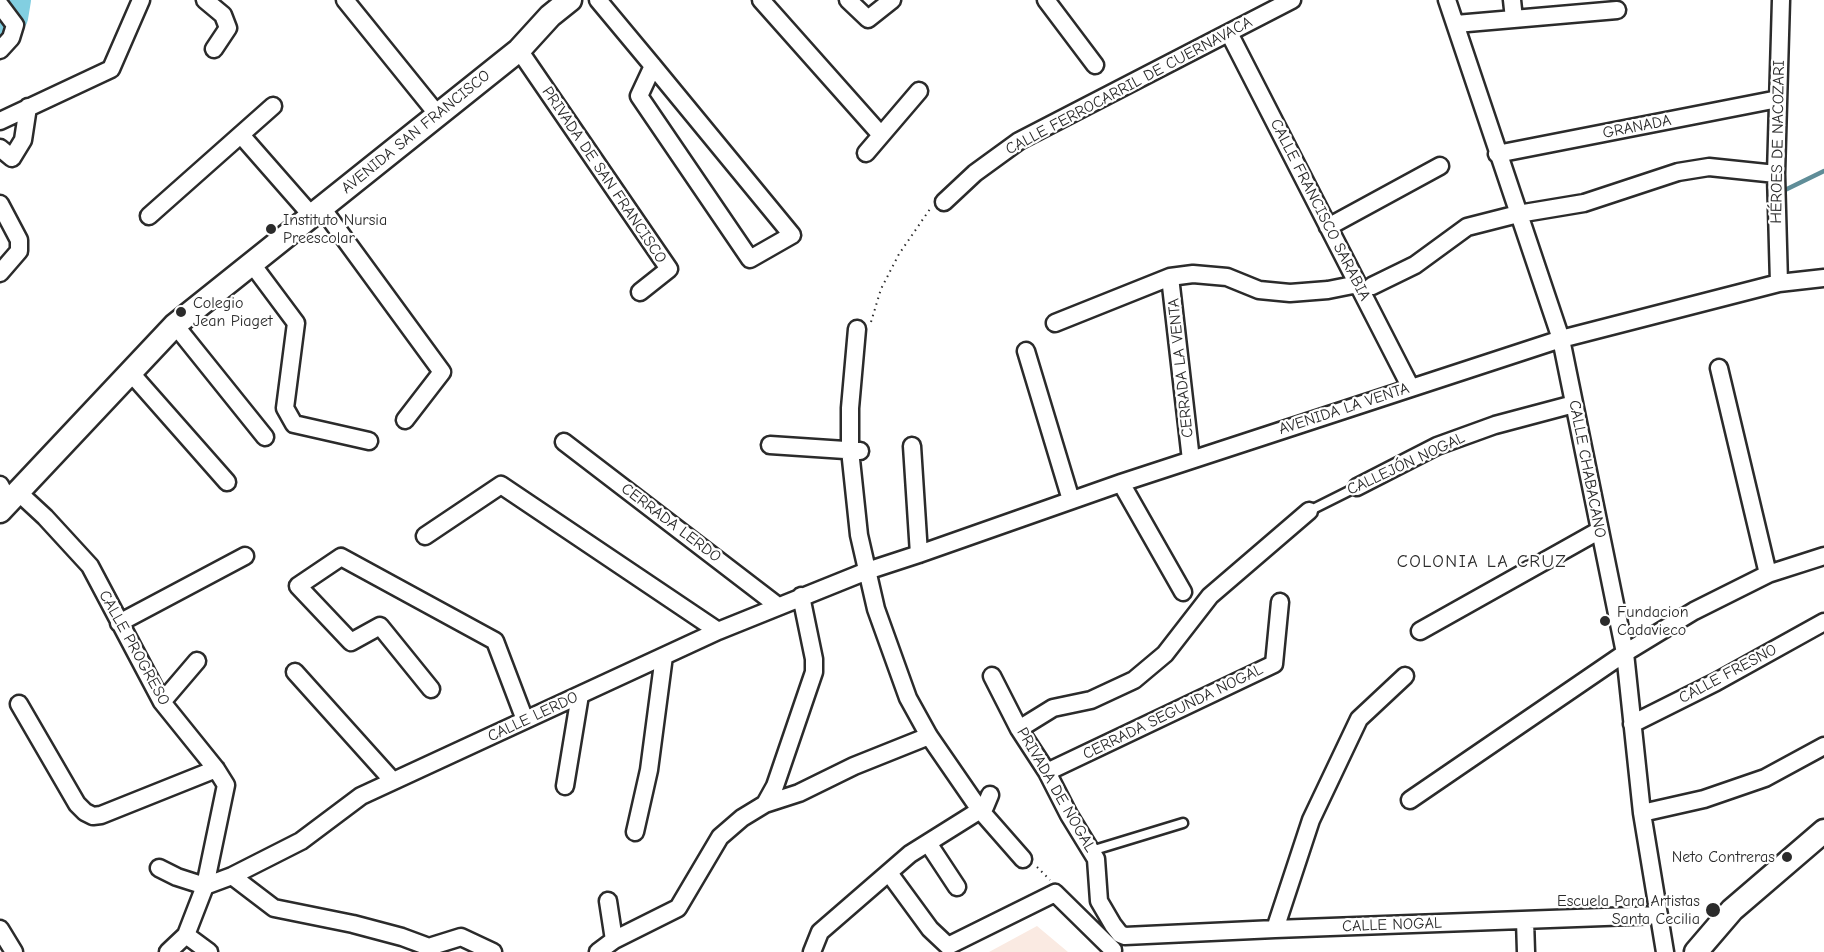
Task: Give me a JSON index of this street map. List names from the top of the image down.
{
  "streets": {
    "street": [
      "CALLE FERROCARRIL DE CUERNAVACA",
      "GRANADA",
      "AVENIDA SAN FRANCISCO",
      "HÉROES DE NACOZARI",
      "PRIVADA DE SAN FRANCISCO",
      "CALLE FRANCISCO SARABIA",
      "CERRADA LA VENTA",
      "AVENIDA LA VENTA",
      "CALLEJÓN NOGAL",
      "CALLE CHABACANO",
      "CERRADA LERDO",
      "CALLE PROGRESO",
      "CALLE FRESNO",
      "CERRADA SEGUNDA NOGAL",
      "CALLE LERDO",
      "PRIVADA DE NOGAL",
      "CALLE NOGAL"
    ]
  },
  "crossings": [
    ["CALLE FERROCARRIL DE CUERNAVACA", "CALLE FRANCISCO SARABIA"],
    ["GRANADA", "HÉROES DE NACOZARI"],
    ["GRANADA", "CALLE CHABACANO"],
    ["AVENIDA SAN FRANCISCO", "PRIVADA DE SAN FRANCISCO"],
    ["AVENIDA SAN FRANCISCO", "CALLE PROGRESO"],
    ["HÉROES DE NACOZARI", "AVENIDA LA VENTA"],
    ["CALLE FRANCISCO SARABIA", "AVENIDA LA VENTA"],
    ["CERRADA LA VENTA", "AVENIDA LA VENTA"],
    ["AVENIDA LA VENTA", "CALLE CHABACANO"],
    ["AVENIDA LA VENTA", "CALLE LERDO"],
    ["CALLEJÓN NOGAL", "CALLE CHABACANO"],
    ["CALLE CHABACANO", "CALLE FRESNO"],
    ["CALLE CHABACANO", "CALLE NOGAL"],
    ["CERRADA LERDO", "CALLE LERDO"],
    ["CALLE PROGRESO", "CALLE LERDO"],
    ["CERRADA SEGUNDA NOGAL", "PRIVADA DE NOGAL"],
    ["PRIVADA DE NOGAL", "CALLE NOGAL"]
  ],
  "districts": ["COLONIA LA CRUZ"],
  "places": [
    "Instituto Nursia Preescolar",
    "Colegio Jean Piaget",
    "Fundacion Cadavieco",
    "Neto Contreras",
    "Escuela Para Artistas Santa Cecilia"
  ]
}
